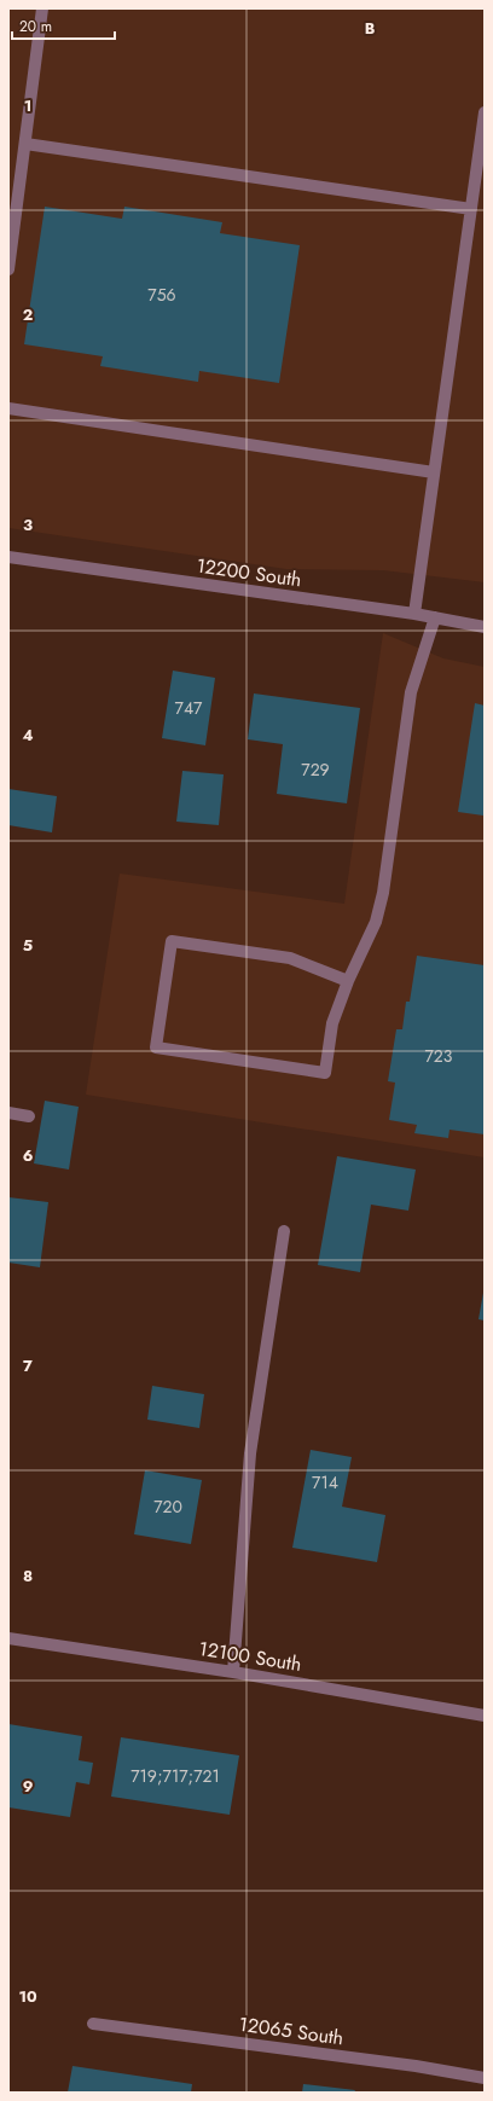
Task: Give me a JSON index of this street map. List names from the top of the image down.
{
  "streets": {
    "street": ["12200 South", "12100 South", "12065 South"]
  },
  "house_numbers": [
    "756",
    "747",
    "729",
    "723",
    "714",
    "720",
    "719;717;721"
  ],
  "scale_bar": "20 m",
  "grid": {
    "columns": ["B"],
    "rows": [
      "1",
      "2",
      "3",
      "4",
      "5",
      "6",
      "7",
      "8",
      "9",
      "10"
    ]
  }
}
